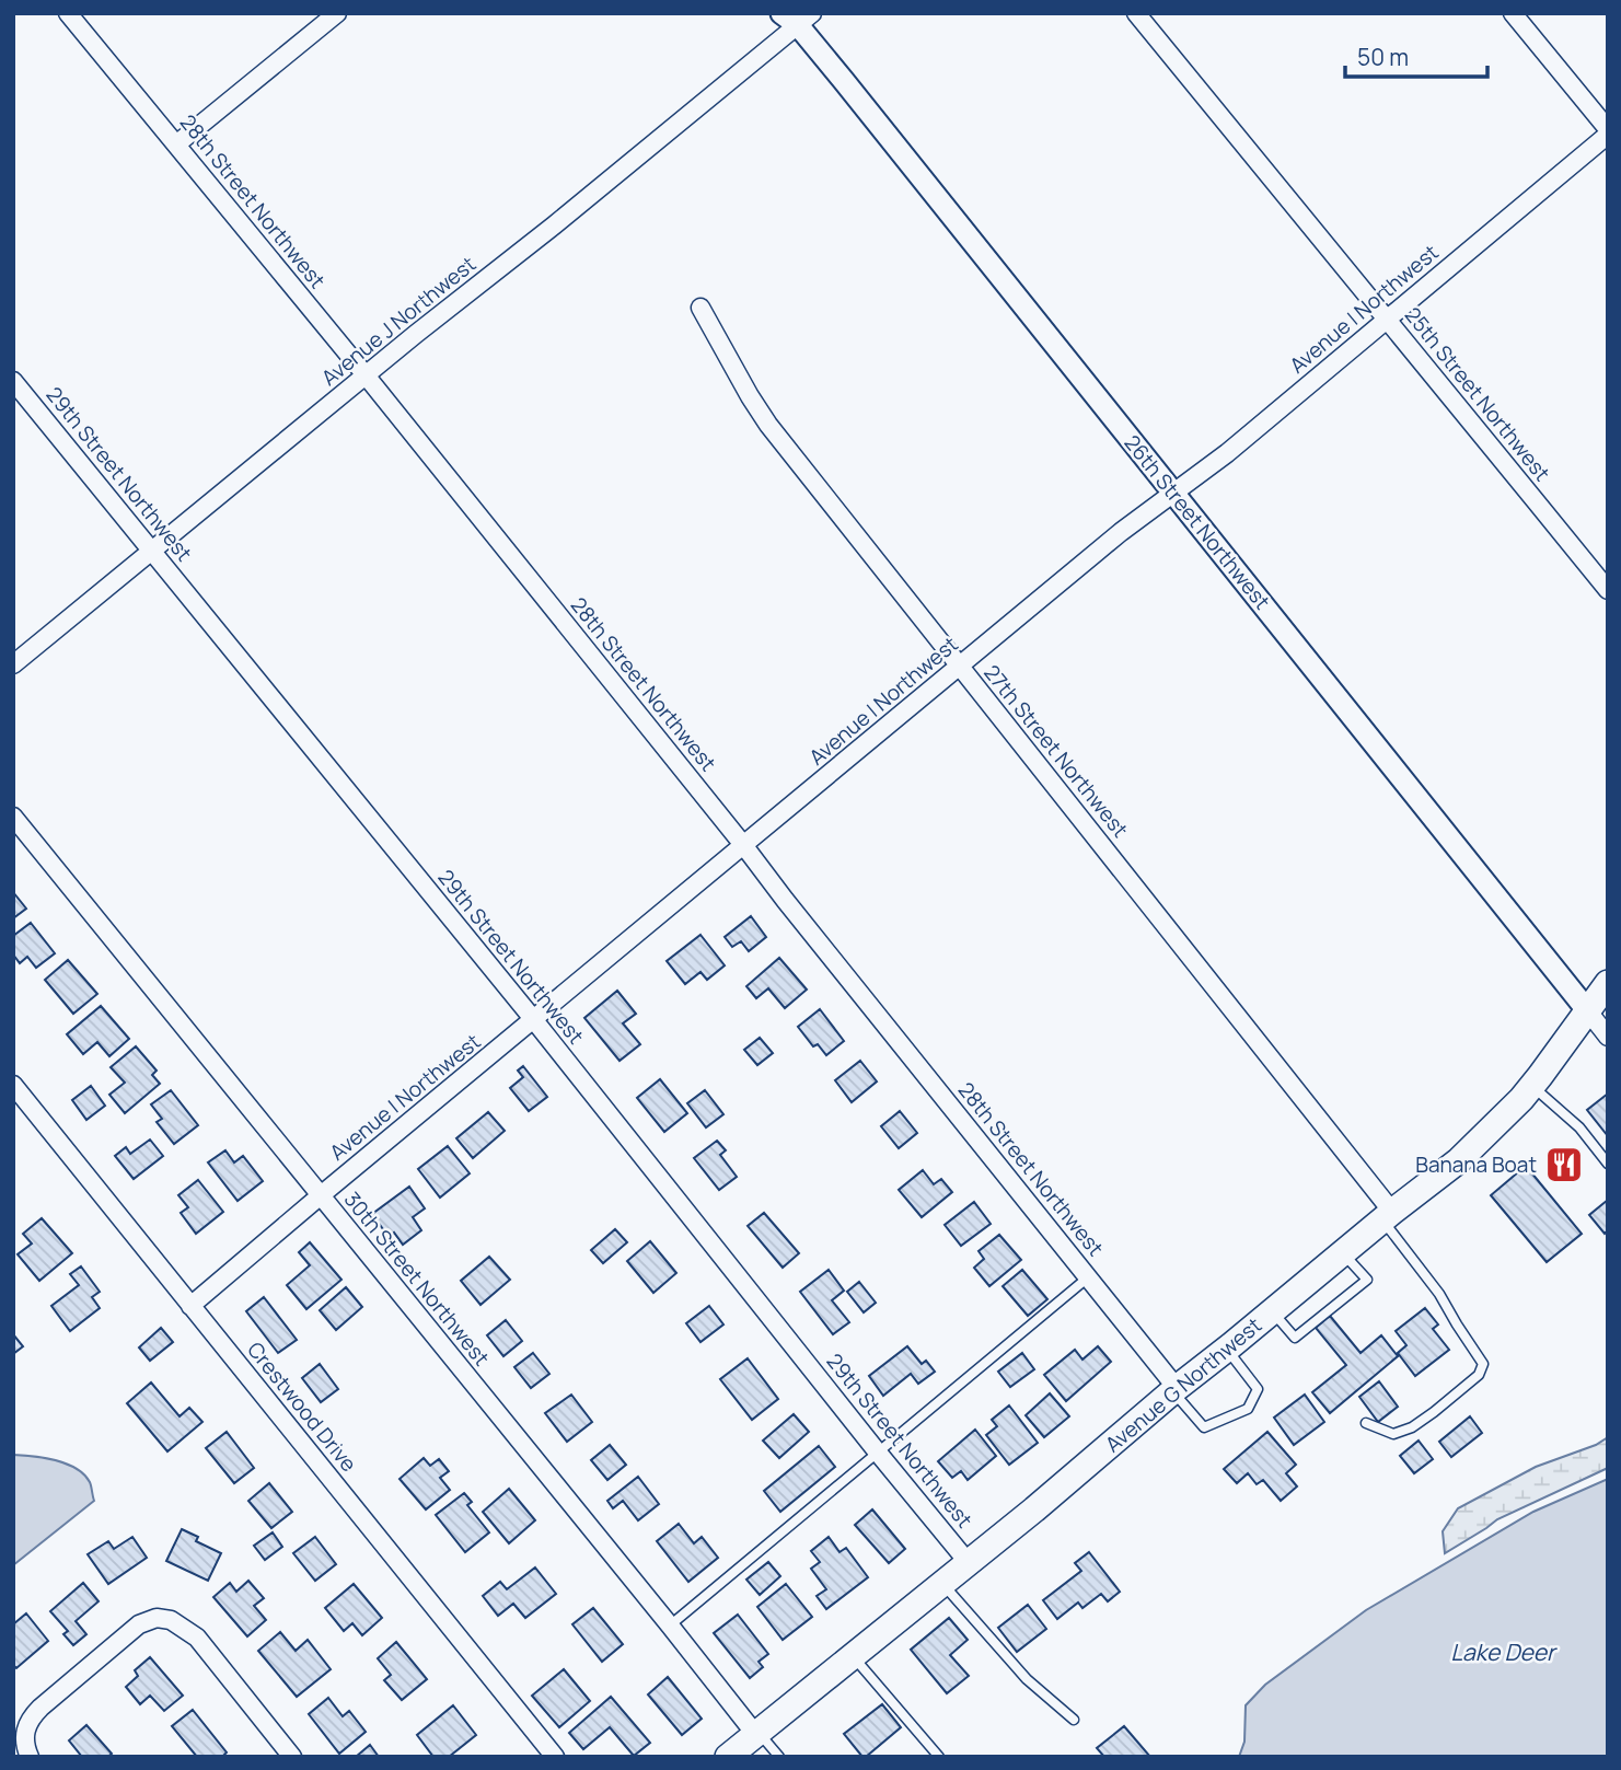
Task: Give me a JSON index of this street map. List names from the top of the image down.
{
  "streets": {
    "main road": ["Avenue G Northwest"],
    "street": [
      "28th Street Northwest",
      "Avenue I Northwest",
      "Avenue J Northwest",
      "25th Street Northwest",
      "29th Street Northwest",
      "26th Street Northwest",
      "27th Street Northwest",
      "30th Street Northwest",
      "Crestwood Drive"
    ]
  },
  "crossings": [
    ["28th Street Northwest", "Avenue I Northwest"],
    ["28th Street Northwest", "Avenue J Northwest"],
    ["28th Street Northwest", "Avenue G Northwest"],
    ["Avenue I Northwest", "25th Street Northwest"],
    ["Avenue I Northwest", "29th Street Northwest"],
    ["Avenue I Northwest", "26th Street Northwest"],
    ["Avenue I Northwest", "27th Street Northwest"],
    ["Avenue I Northwest", "30th Street Northwest"],
    ["Avenue I Northwest", "Crestwood Drive"],
    ["Avenue J Northwest", "29th Street Northwest"],
    ["Avenue J Northwest", "26th Street Northwest"],
    ["29th Street Northwest", "Avenue G Northwest"],
    ["26th Street Northwest", "Avenue G Northwest"],
    ["27th Street Northwest", "Avenue G Northwest"],
    ["30th Street Northwest", "Avenue G Northwest"]
  ],
  "water": ["Lake Deer"],
  "places": {
    "restaurant": ["Banana Boat"]
  },
  "scale_bar": "50 m"
}
